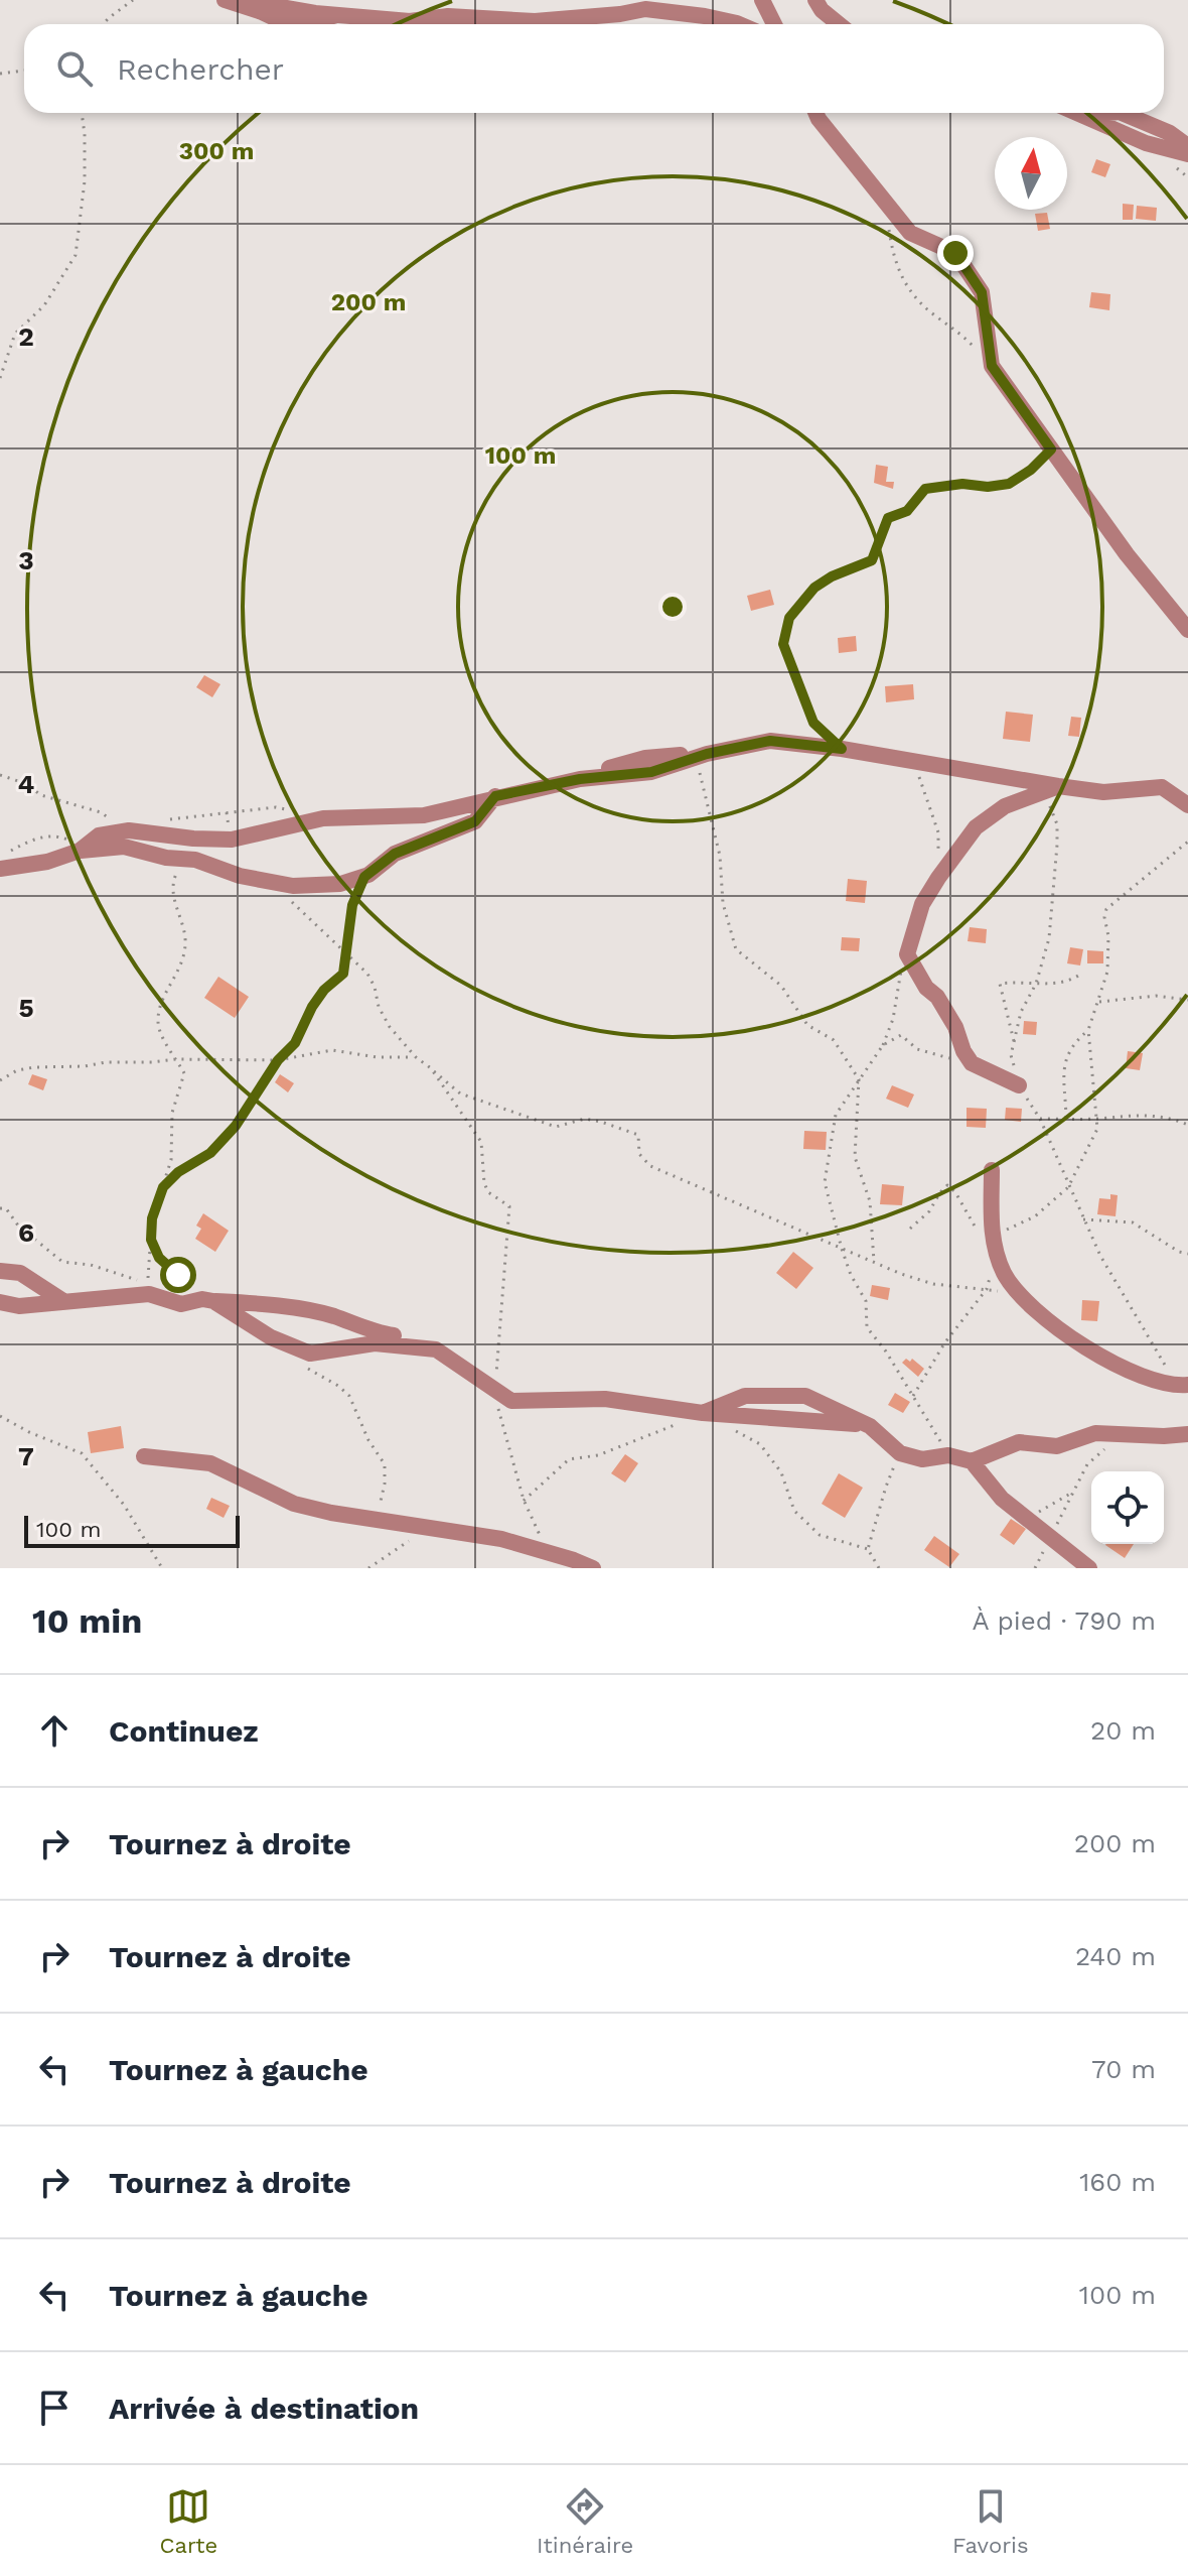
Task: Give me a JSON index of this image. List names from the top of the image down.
{
  "scale_bar": "100 m",
  "north": "top",
  "page": {
    "search": "Rechercher",
    "scale": "100 m",
    "heading": ["10 min", "À pied · 790 m"],
    "list": [
      ["Continuez", "20 m"],
      ["Tournez à droite", "200 m"],
      ["Tournez à droite", "240 m"],
      ["Tournez à gauche", "70 m"],
      ["Tournez à droite", "160 m"],
      ["Tournez à gauche", "100 m"],
      "Arrivée à destination"
    ],
    "nav": ["Carte", "Itinéraire", "Favoris"]
  },
  "grid": {
    "rows": [
      "2",
      "3",
      "4",
      "5",
      "6",
      "7"
    ]
  },
  "rings": ["300 m", "200 m", "100 m"]
}
